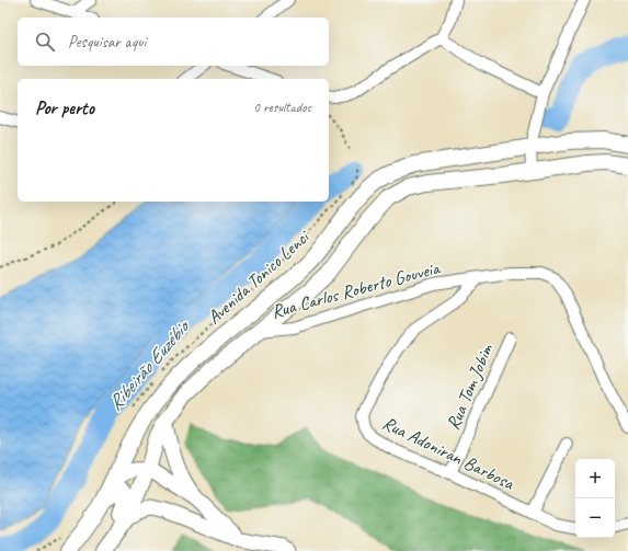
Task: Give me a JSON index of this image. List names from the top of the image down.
{
  "streets": {
    "main road": ["Avenida Tonico Lenci"],
    "street": ["Rua Carlos Roberto Gouveia", "Rua Tom Jobim", "Rua Adoniran Barbosa"]
  },
  "crossings": [
    ["Avenida Tonico Lenci", "Rua Carlos Roberto Gouveia"],
    ["Rua Carlos Roberto Gouveia", "Rua Adoniran Barbosa"],
    ["Rua Tom Jobim", "Rua Adoniran Barbosa"]
  ],
  "water": ["Ribeirão Euzébio"],
  "page": {
    "search": "Pesquisar aqui",
    "heading": ["Por perto", "0 resultados"],
    "map_buttons": ["+", "−"]
  }
}
